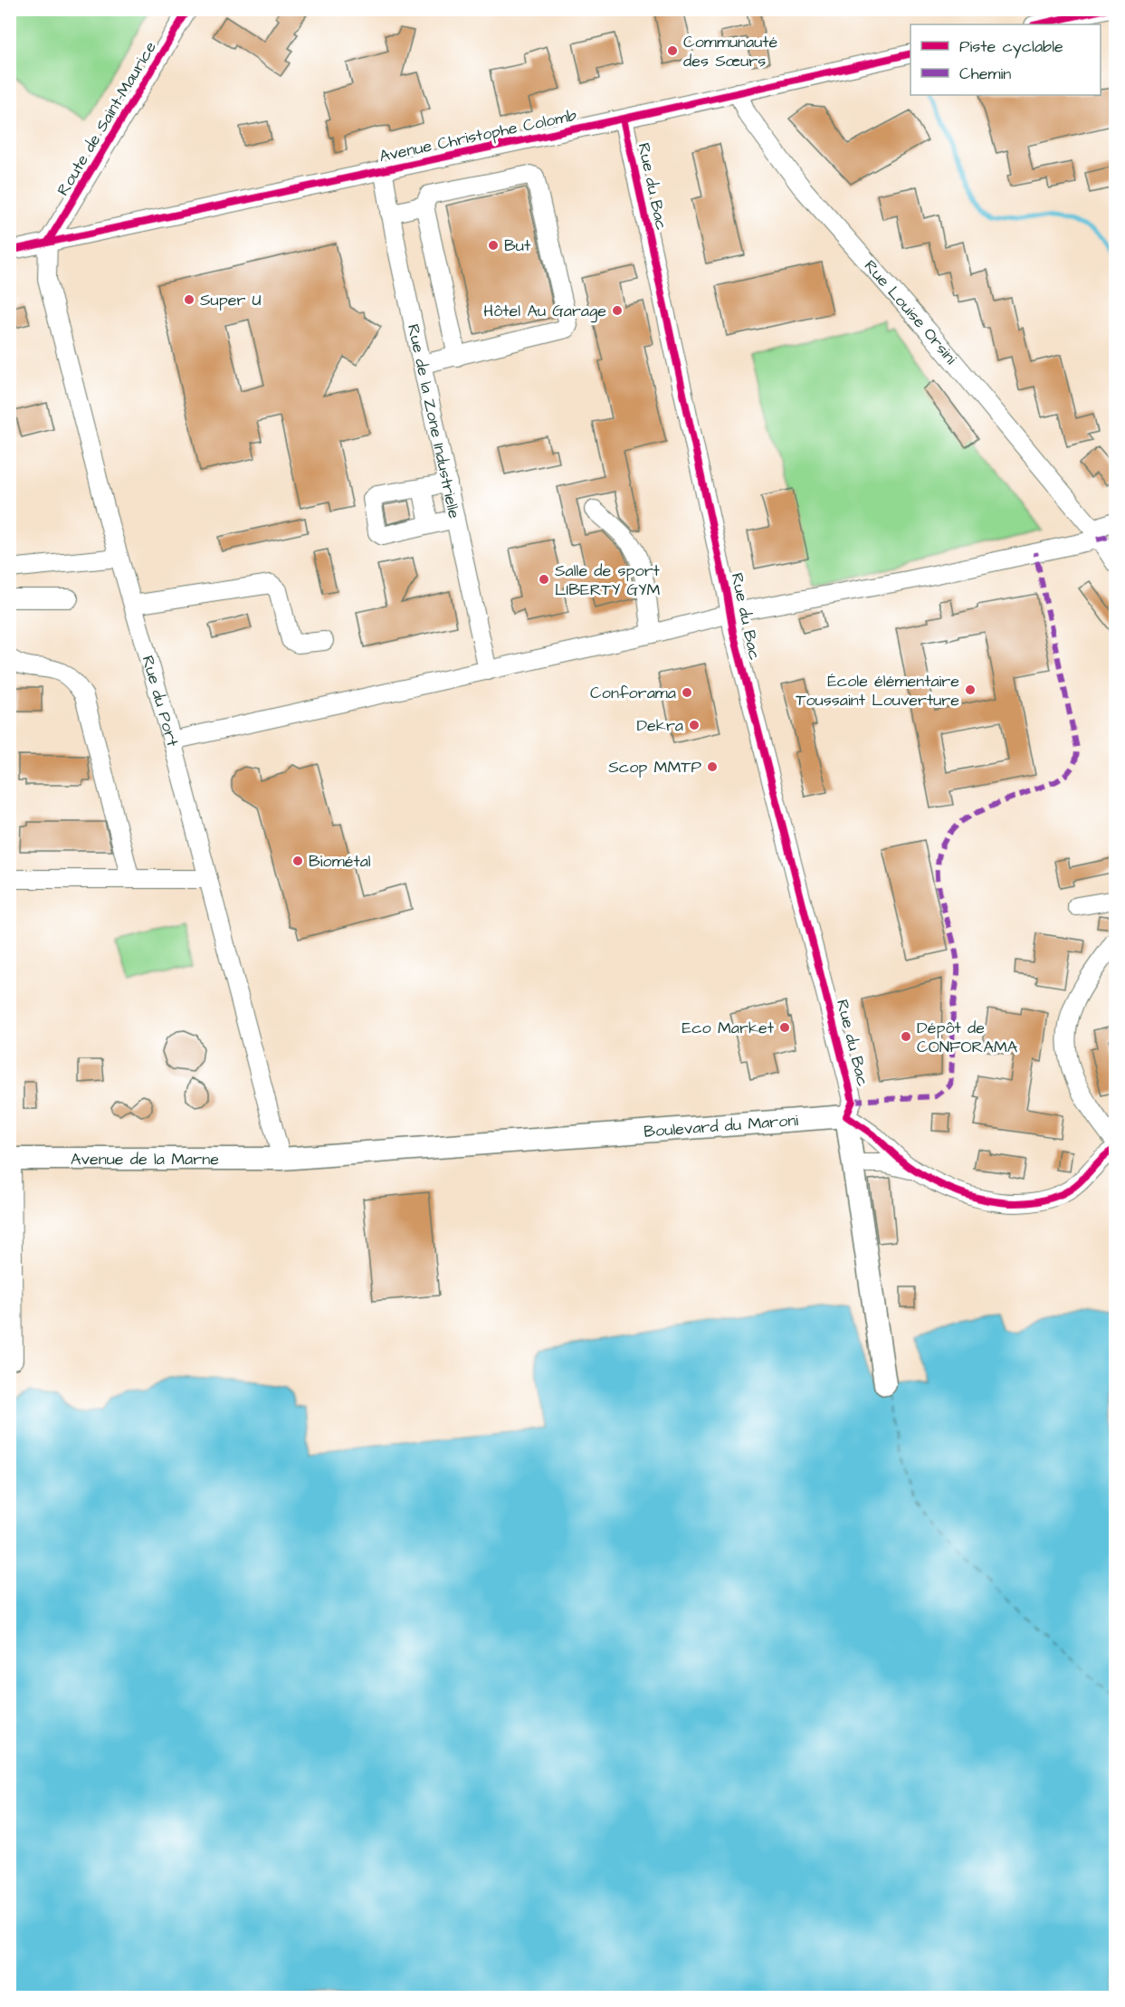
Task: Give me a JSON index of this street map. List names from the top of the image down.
{
  "streets": {
    "main road": ["Boulevard du Maroni", "Avenue de la Marne"],
    "street": [
      "Route de Saint-Maurice",
      "Avenue Christophe Colomb",
      "Rue du Bac",
      "Rue Louise Orsini",
      "Rue de la Zone Industrielle",
      "Rue du Port"
    ]
  },
  "crossings": [
    ["Route de Saint-Maurice", "Avenue Christophe Colomb"],
    ["Route de Saint-Maurice", "Rue du Port"],
    ["Avenue Christophe Colomb", "Rue du Bac"],
    ["Avenue Christophe Colomb", "Rue Louise Orsini"],
    ["Avenue Christophe Colomb", "Rue de la Zone Industrielle"],
    ["Avenue Christophe Colomb", "Rue du Port"],
    ["Rue du Bac", "Boulevard du Maroni"],
    ["Rue du Port", "Boulevard du Maroni"],
    ["Rue du Port", "Avenue de la Marne"],
    ["Boulevard du Maroni", "Avenue de la Marne"]
  ],
  "places": [
    "Communauté des Sœurs",
    "But",
    "Super U",
    "Hôtel Au Garage",
    "Salle de sport LIBERTY GYM",
    "École élémentaire Toussaint Louverture",
    "Conforama",
    "Dekra",
    "Scop MMTP",
    "Biométal",
    "Eco Market",
    "Dépôt de CONFORAMA"
  ],
  "legend": ["Piste cyclable", "Chemin"]
}
